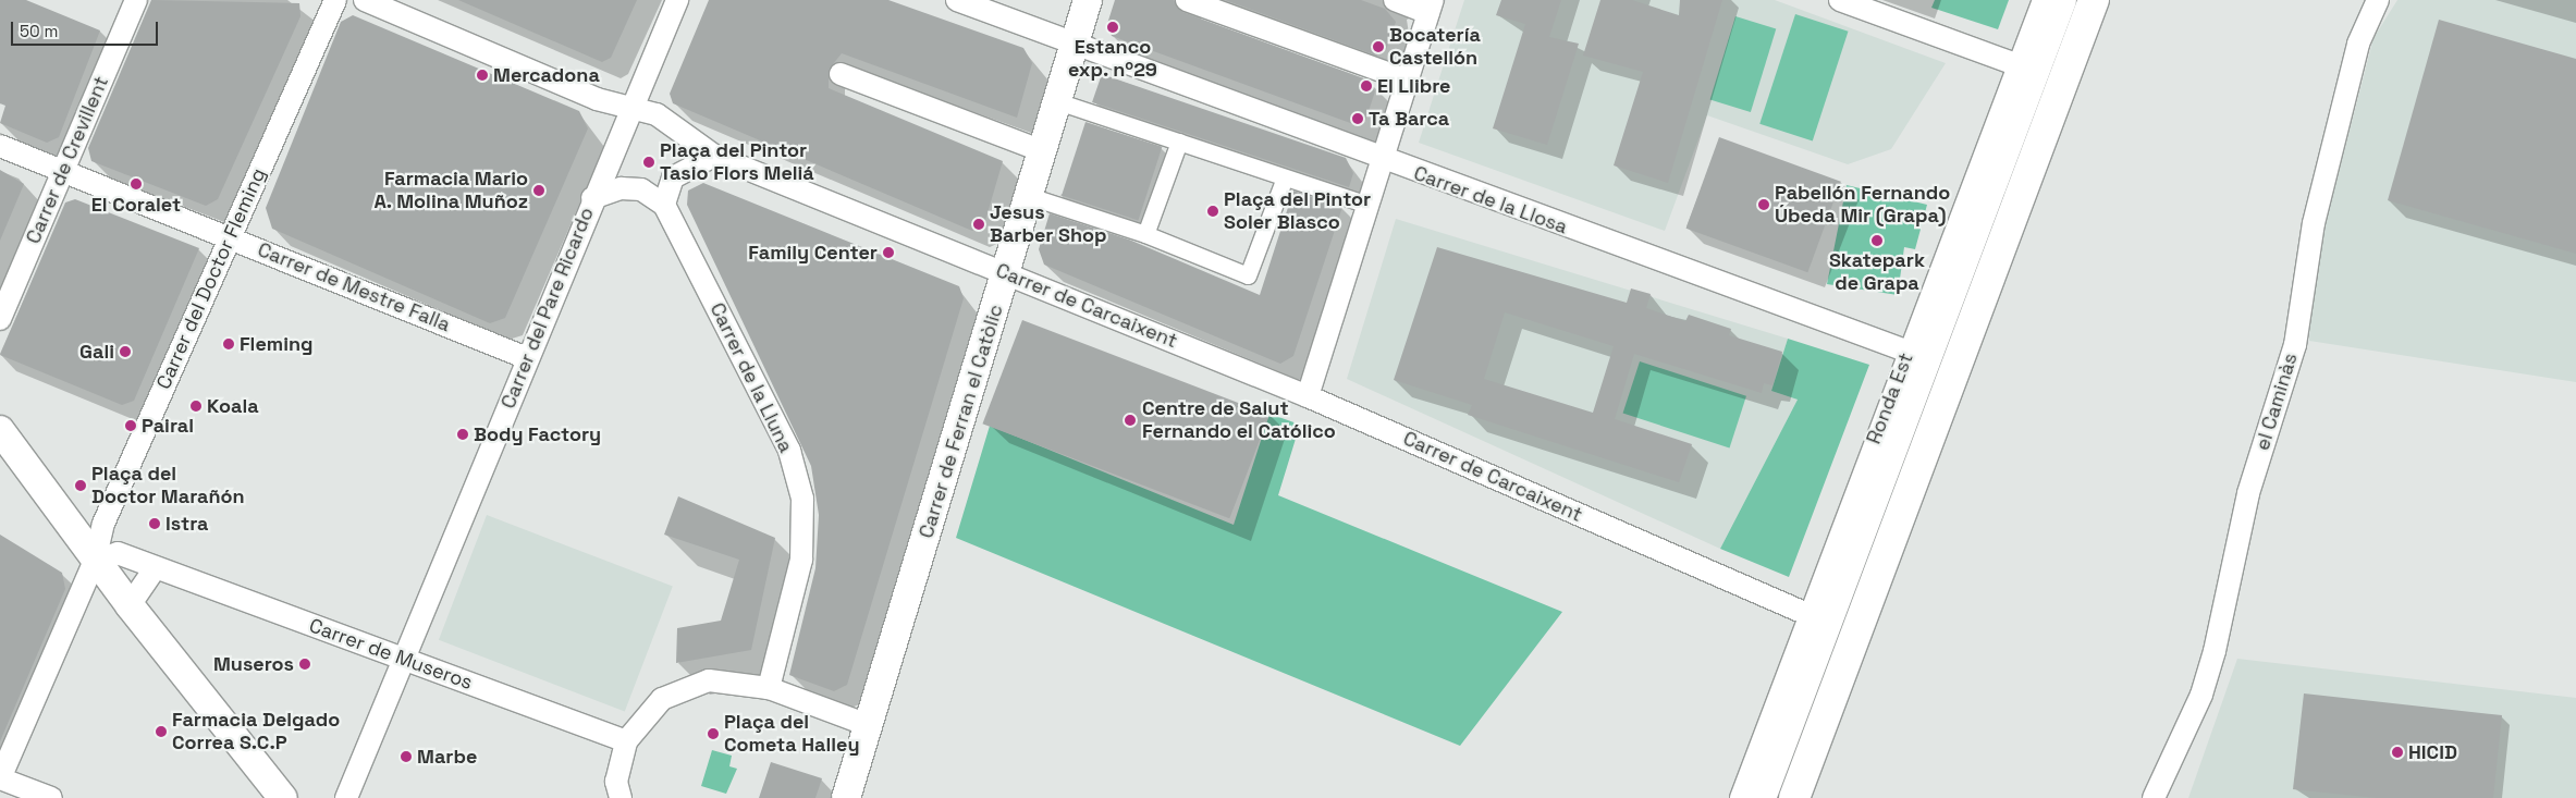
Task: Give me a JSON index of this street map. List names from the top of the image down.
{
  "streets": {
    "main road": ["Ronda Est"],
    "street": [
      "Carrer de Crevillent",
      "Carrer de la Llosa",
      "Carrer del Doctor Fleming",
      "Carrer de Mestre Falla",
      "Carrer de Carcaixent",
      "Carrer del Pare Ricardo",
      "Carrer de la Lluna",
      "el Caminàs",
      "Carrer de Ferran el Catòlic",
      "Carrer de Museros"
    ]
  },
  "crossings": [
    ["Carrer de Crevillent", "Carrer de Mestre Falla"],
    ["Carrer de la Llosa", "Ronda Est"],
    ["Carrer de la Llosa", "Carrer de Ferran el Catòlic"],
    ["Carrer del Doctor Fleming", "Carrer de Mestre Falla"],
    ["Carrer del Doctor Fleming", "Carrer de Museros"],
    ["Carrer de Mestre Falla", "Carrer del Pare Ricardo"],
    ["Carrer de Carcaixent", "Carrer del Pare Ricardo"],
    ["Carrer de Carcaixent", "Ronda Est"],
    ["Carrer de Carcaixent", "Carrer de Ferran el Catòlic"],
    ["Carrer del Pare Ricardo", "Carrer de la Lluna"],
    ["Carrer del Pare Ricardo", "Carrer de Museros"]
  ],
  "places": [
    "Estanco exp. nº29",
    "Bocatería Castellón",
    "Mercadona",
    "El Llibre",
    "Ta Barca",
    "Plaça del Pintor Tasio Flors Meliá",
    "El Coralet",
    "Farmacia Mario A. Molina Muñoz",
    "Pabellón Fernando Úbeda Mir (Grapa)",
    "Plaça del Pintor Soler Blasco",
    "Jesus Barber Shop",
    "Skatepark de Grapa",
    "Family Center",
    "Fleming",
    "Gali",
    "Koala",
    "Centre de Salut Fernando el Católico",
    "Pairal",
    "Body Factory",
    "Plaça del Doctor Marañón",
    "Istra",
    "Museros",
    "Farmacia Delgado Correa S.C.P",
    "Plaça del Cometa Halley",
    "HICID",
    "Marbe"
  ],
  "scale_bar": "50 m"
}
